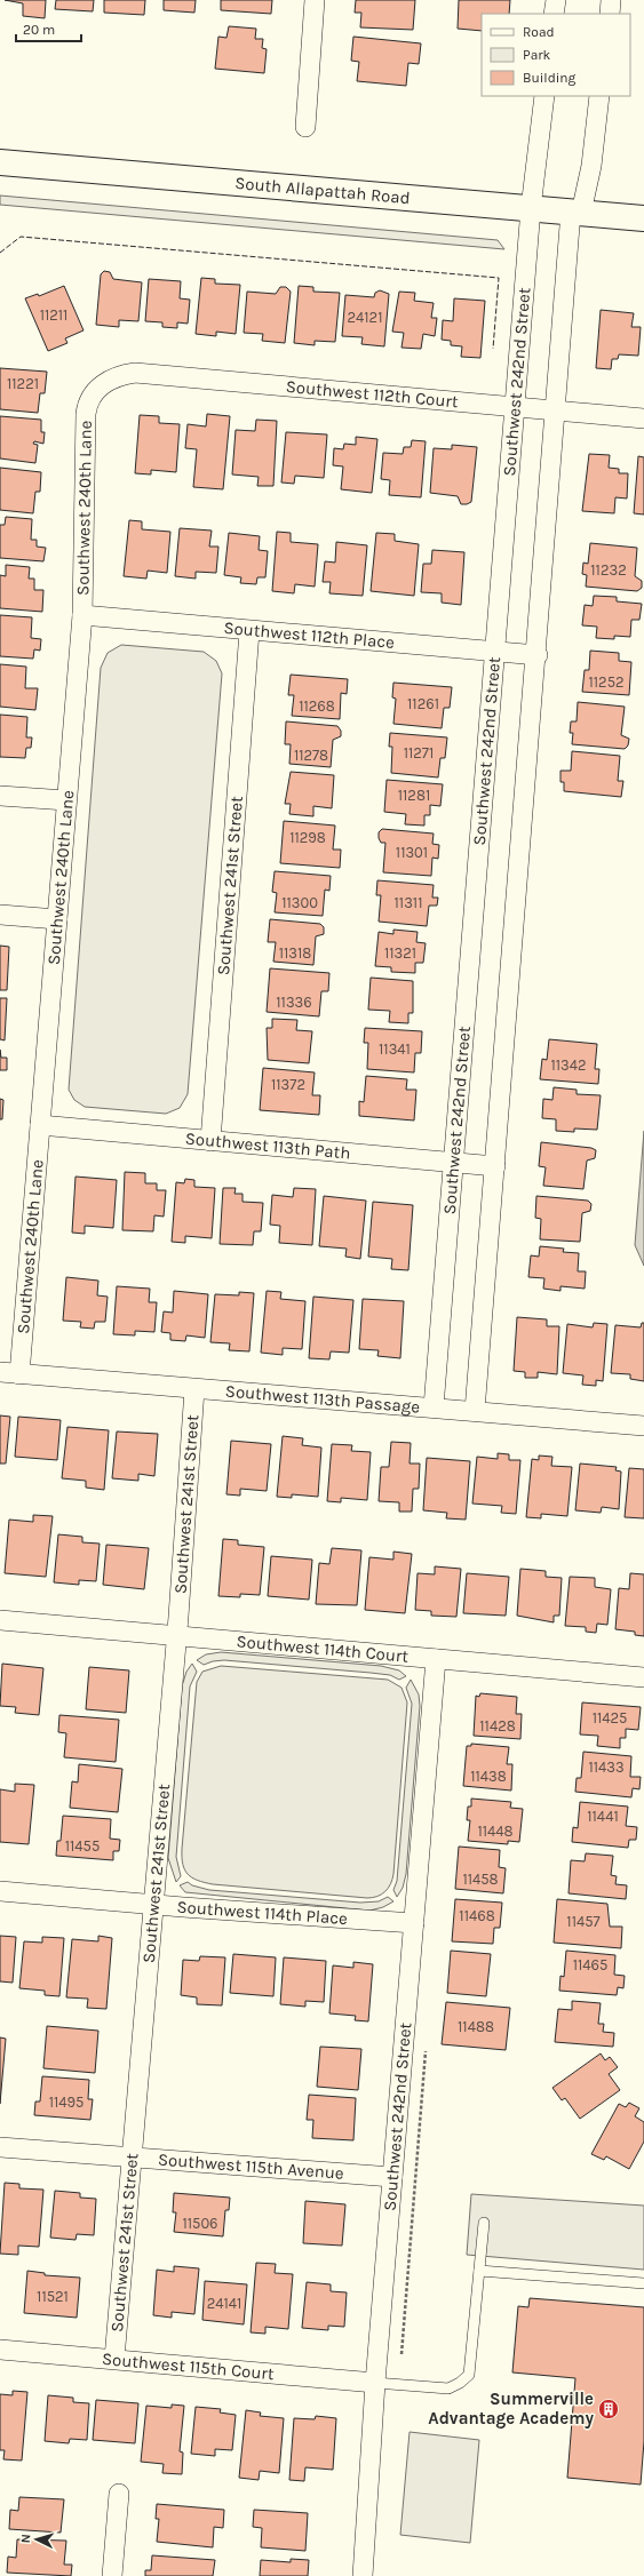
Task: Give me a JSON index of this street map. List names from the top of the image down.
{
  "streets": {
    "main road": ["South Allapattah Road"],
    "street": [
      "Southwest 242nd Street",
      "Southwest 112th Court",
      "Southwest 240th Lane",
      "Southwest 112th Place",
      "Southwest 241st Street",
      "Southwest 113th Path",
      "Southwest 113th Passage",
      "Southwest 114th Court",
      "Southwest 114th Place",
      "Southwest 115th Avenue",
      "Southwest 115th Court"
    ]
  },
  "crossings": [
    ["South Allapattah Road", "Southwest 242nd Street"],
    ["Southwest 242nd Street", "Southwest 112th Court"],
    ["Southwest 242nd Street", "Southwest 112th Place"],
    ["Southwest 242nd Street", "Southwest 113th Path"],
    ["Southwest 242nd Street", "Southwest 113th Passage"],
    ["Southwest 242nd Street", "Southwest 114th Court"],
    ["Southwest 242nd Street", "Southwest 114th Place"],
    ["Southwest 242nd Street", "Southwest 115th Avenue"],
    ["Southwest 242nd Street", "Southwest 115th Court"],
    ["Southwest 112th Court", "Southwest 240th Lane"],
    ["Southwest 240th Lane", "Southwest 112th Place"],
    ["Southwest 240th Lane", "Southwest 113th Path"],
    ["Southwest 240th Lane", "Southwest 113th Passage"],
    ["Southwest 112th Place", "Southwest 241st Street"],
    ["Southwest 241st Street", "Southwest 113th Path"],
    ["Southwest 241st Street", "Southwest 113th Passage"],
    ["Southwest 241st Street", "Southwest 114th Court"],
    ["Southwest 241st Street", "Southwest 114th Place"],
    ["Southwest 241st Street", "Southwest 115th Avenue"],
    ["Southwest 241st Street", "Southwest 115th Court"]
  ],
  "places": {
    "building": ["Summerville Advantage Academy"]
  },
  "house_numbers": [
    "11211",
    "24121",
    "11221",
    "11232",
    "11252",
    "11261",
    "11268",
    "11271",
    "11278",
    "11281",
    "11298",
    "11301",
    "11300",
    "11311",
    "11318",
    "11321",
    "11336",
    "11341",
    "11342",
    "11372",
    "11425",
    "11428",
    "11433",
    "11438",
    "11441",
    "11448",
    "11455",
    "11458",
    "11468",
    "11457",
    "11465",
    "11488",
    "11495",
    "11506",
    "11521",
    "24141"
  ],
  "legend": ["Road", "Park", "Building"],
  "scale_bar": "20 m",
  "north": "left"
}
